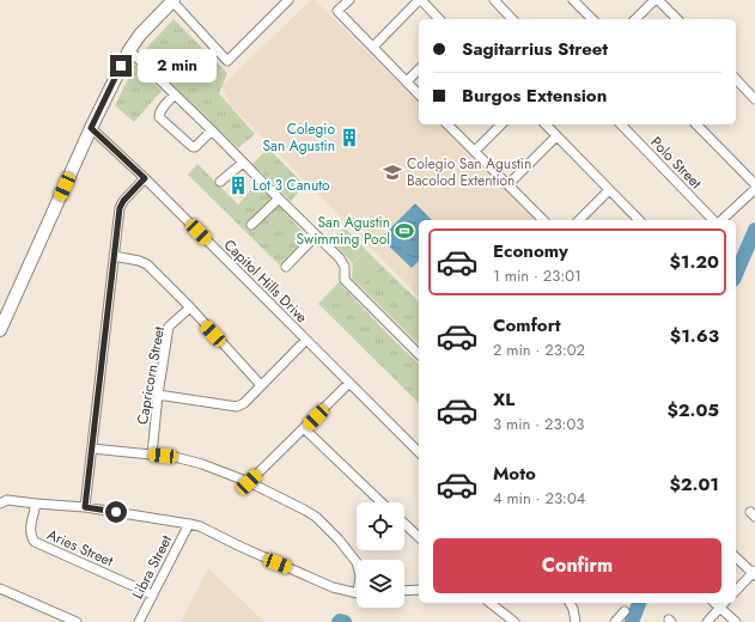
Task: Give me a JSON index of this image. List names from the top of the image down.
{
  "streets": {
    "street": [
      "Polo Street",
      "Capitol Hills Drive",
      "Capricorn Street",
      "Aries Street",
      "Libra Street"
    ]
  },
  "crossings": [
    ["Aries Street", "Libra Street"]
  ],
  "places": {
    "building": ["Colegio San Agustin", "Lot 3 Canuto"],
    "school or university": ["Colegio San Agustin Bacolod Extention"],
    "sports": ["San Agustin Swimming Pool"]
  },
  "page": {
    "banner": ["Sagitarrius Street", "Burgos Extension"],
    "bubble": "2 min",
    "list": [
      {
        "name": "Economy",
        "note": "1 min · 23:01",
        "value": "$1.20"
      },
      {
        "name": "Comfort",
        "note": "2 min · 23:02",
        "value": "$1.63"
      },
      {
        "name": "XL",
        "note": "3 min · 23:03",
        "value": "$2.05"
      },
      {
        "name": "Moto",
        "note": "4 min · 23:04",
        "value": "$2.01"
      }
    ],
    "buttons": "Confirm"
  }
}
